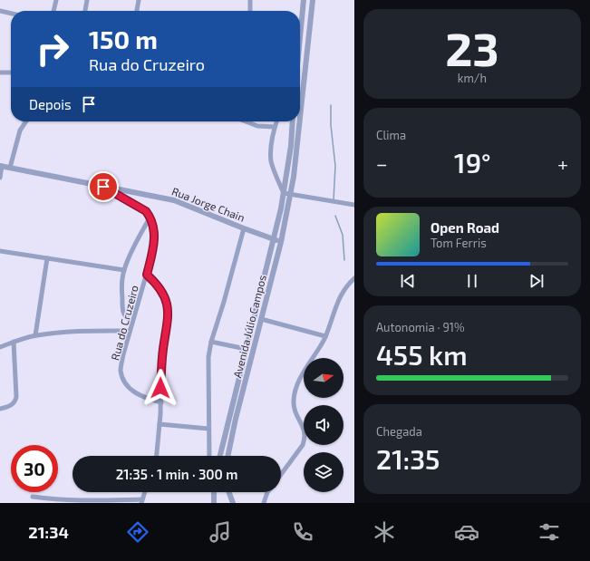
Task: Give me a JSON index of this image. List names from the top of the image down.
{
  "streets": {
    "street": ["Rua Jorge Chain", "Rua do Cruzeiro", "Avenida Júlio Campos"]
  },
  "crossings": [
    ["Rua Jorge Chain", "Avenida Júlio Campos"]
  ],
  "north": "right",
  "page": {
    "tile": [
      ["23", "km/h"],
      "Clima",
      ["Autonomia · 91%", "455 km"],
      ["Chegada", "21:35"]
    ],
    "turn": ["150 m", "Rua do Cruzeiro"],
    "then": "Depois",
    "heat": ["−", "19°", "+"],
    "song": ["Open Road", "Tom Ferris"],
    "limit": "30",
    "trip": "21:35 · 1 min · 300 m",
    "tabs": "21:34"
  }
}
